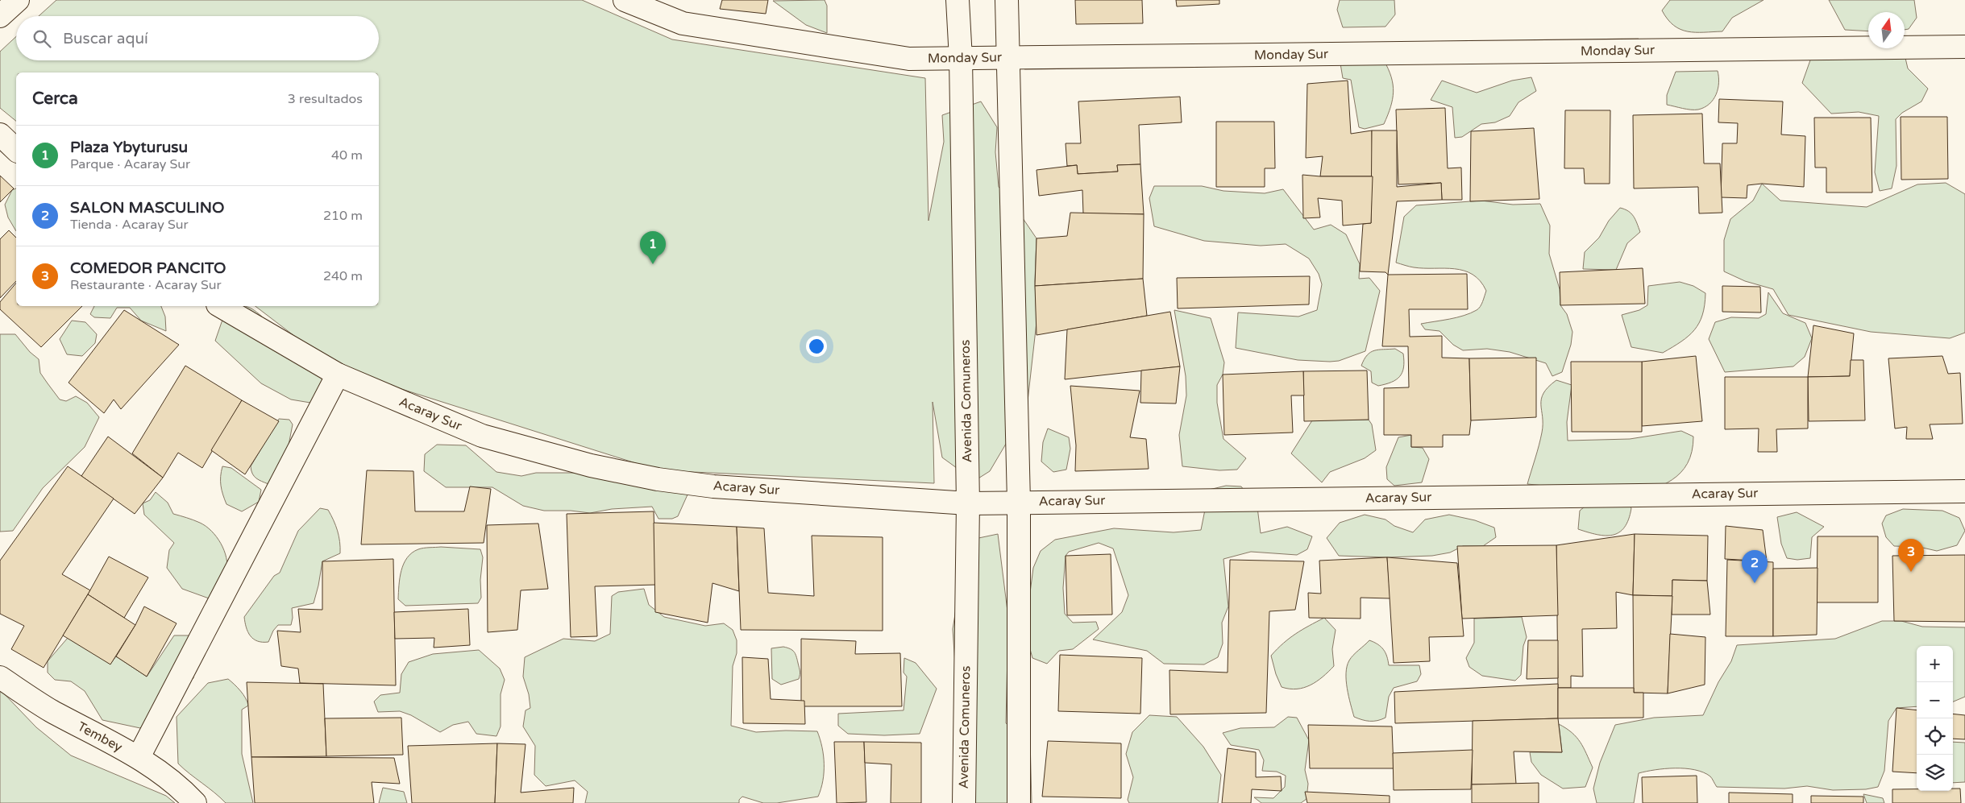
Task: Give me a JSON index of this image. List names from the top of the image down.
{
  "streets": {
    "street": [
      "Monday Sur",
      "Avenida Comuneros",
      "Acaray Sur",
      "Tembey"
    ]
  },
  "crossings": [
    ["Monday Sur", "Avenida Comuneros"],
    ["Avenida Comuneros", "Acaray Sur"]
  ],
  "north": "top",
  "page": {
    "search": "Buscar aquí",
    "heading": ["Cerca", "3 resultados"],
    "list": [
      {
        "mark": "1",
        "name": "Plaza Ybyturusu",
        "note": "Parque · Acaray Sur",
        "value": "40 m"
      },
      {
        "mark": "2",
        "name": "SALON MASCULINO",
        "note": "Tienda · Acaray Sur",
        "value": "210 m"
      },
      {
        "mark": "3",
        "name": "COMEDOR PANCITO",
        "note": "Restaurante · Acaray Sur",
        "value": "240 m"
      }
    ],
    "pins": ["1", "3", "2"],
    "map_buttons": ["+", "−"]
  }
}
